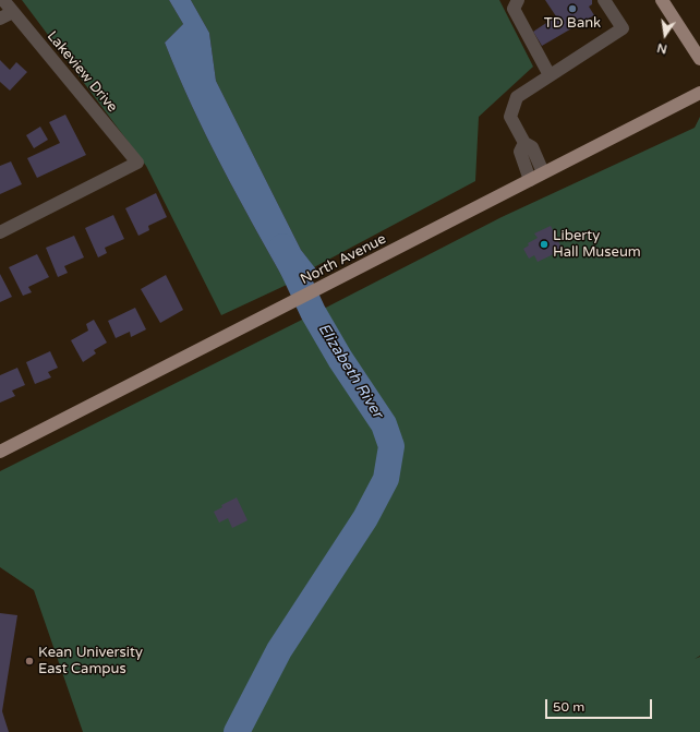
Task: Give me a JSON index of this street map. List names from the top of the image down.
{
  "streets": {
    "main road": ["North Avenue"],
    "street": ["Lakeview Drive"]
  },
  "water": ["Elizabeth River"],
  "places": ["TD Bank", "Liberty Hall Museum", "Kean University East Campus"],
  "scale_bar": "50 m",
  "north": "bottom"
}
